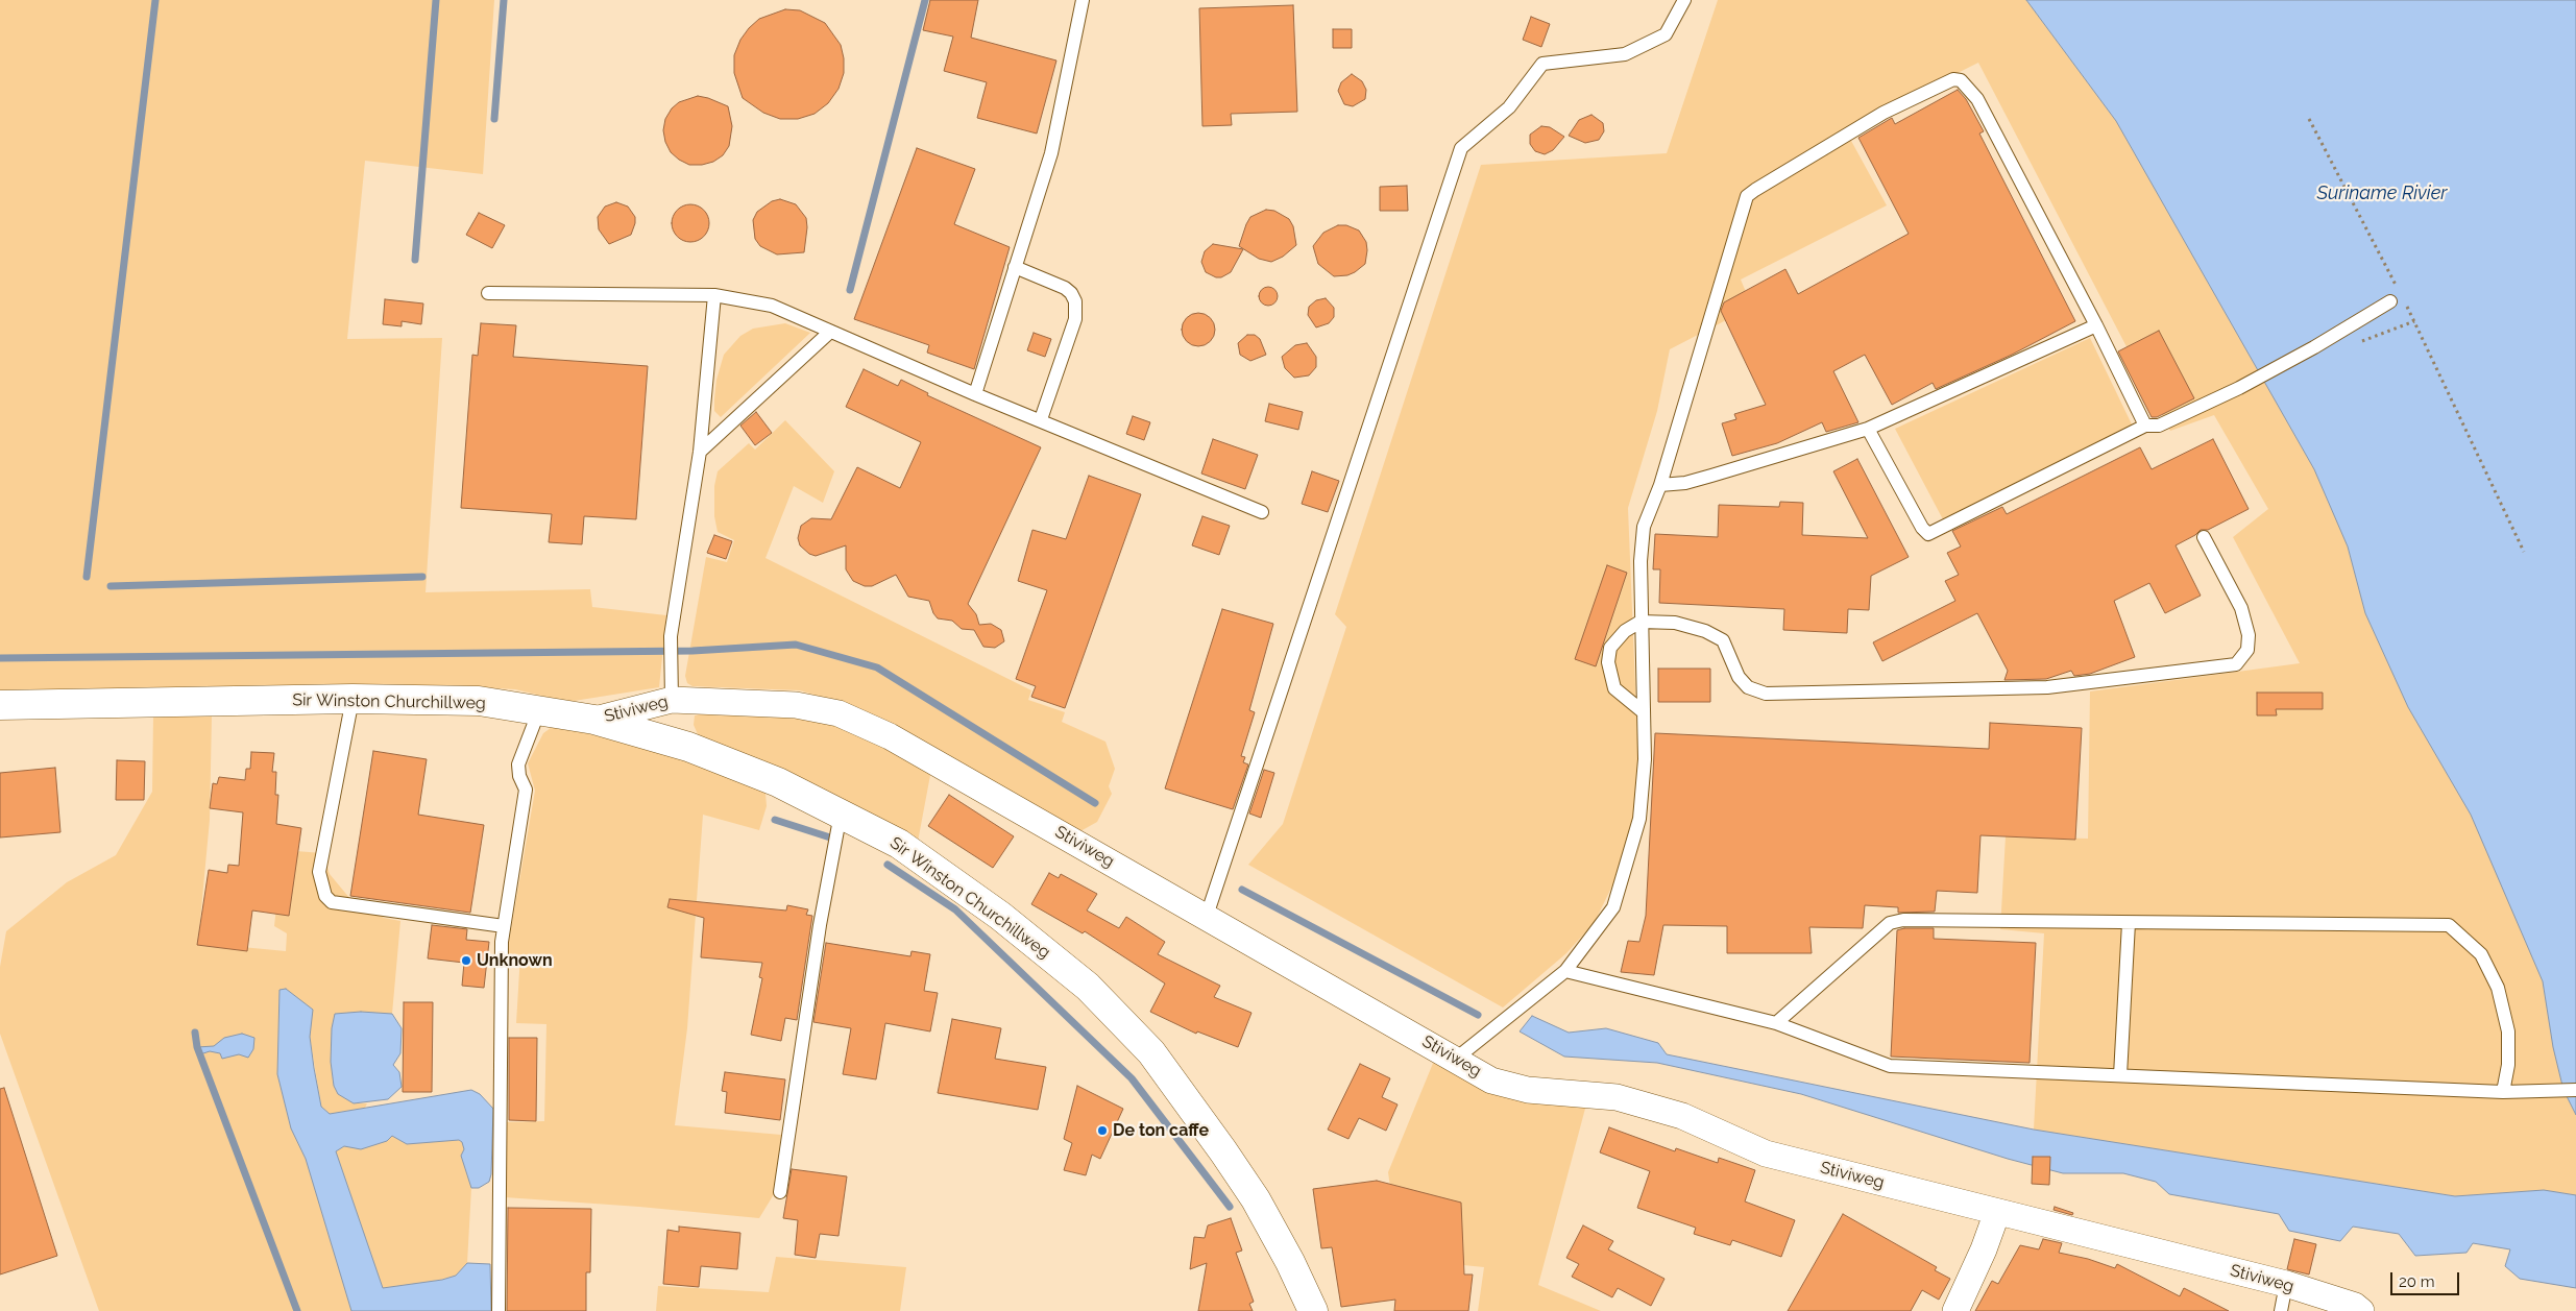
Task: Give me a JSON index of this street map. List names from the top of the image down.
{
  "streets": {
    "street": ["Sir Winston Churchillweg", "Stiviweg"]
  },
  "crossings": [
    ["Sir Winston Churchillweg", "Stiviweg"]
  ],
  "water": ["Suriname Rivier"],
  "places": ["Unknown", "De ton caffe"],
  "scale_bar": "20 m"
}
